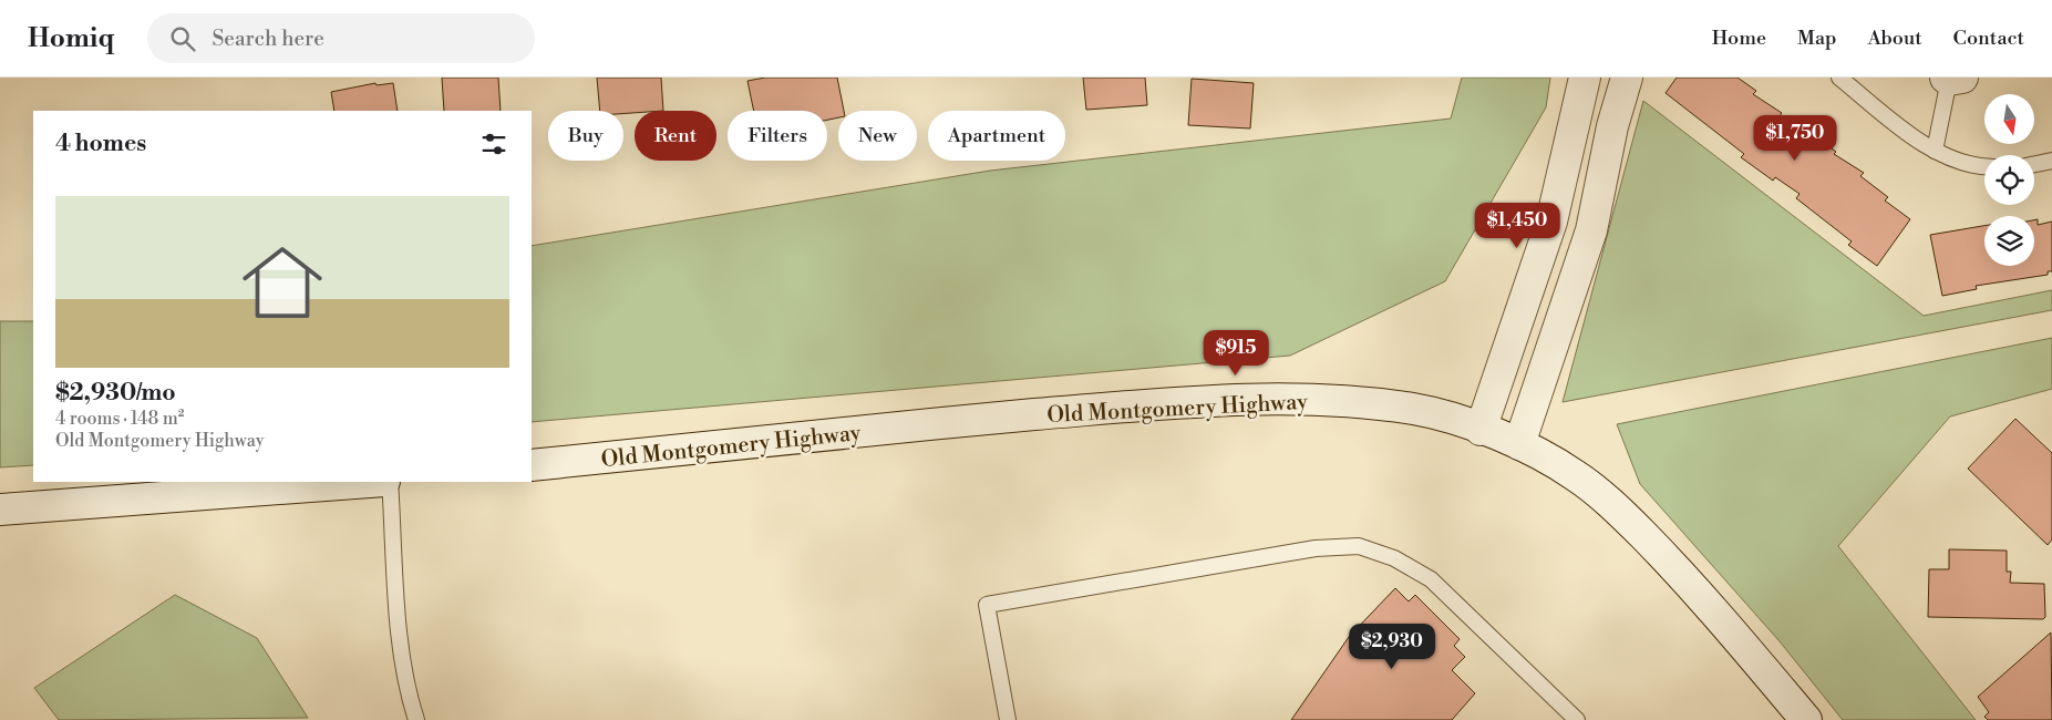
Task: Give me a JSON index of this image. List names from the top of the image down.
{
  "streets": {
    "street": ["Old Montgomery Highway"]
  },
  "north": "bottom",
  "page": {
    "header": "Homiq",
    "search": "Search here",
    "nav": [
      "Home",
      "Map",
      "About",
      "Contact"
    ],
    "chip": [
      "Buy",
      "Rent",
      "Filters",
      "New",
      "Apartment"
    ],
    "heading": "4 homes",
    "price": [
      "$1,750",
      "$1,450",
      "$915",
      "$2,930"
    ],
    "list": [
      {
        "name": "$2,930/mo",
        "note": "4 rooms · 148 m² · Old Montgomery Highway"
      }
    ]
  }
}
